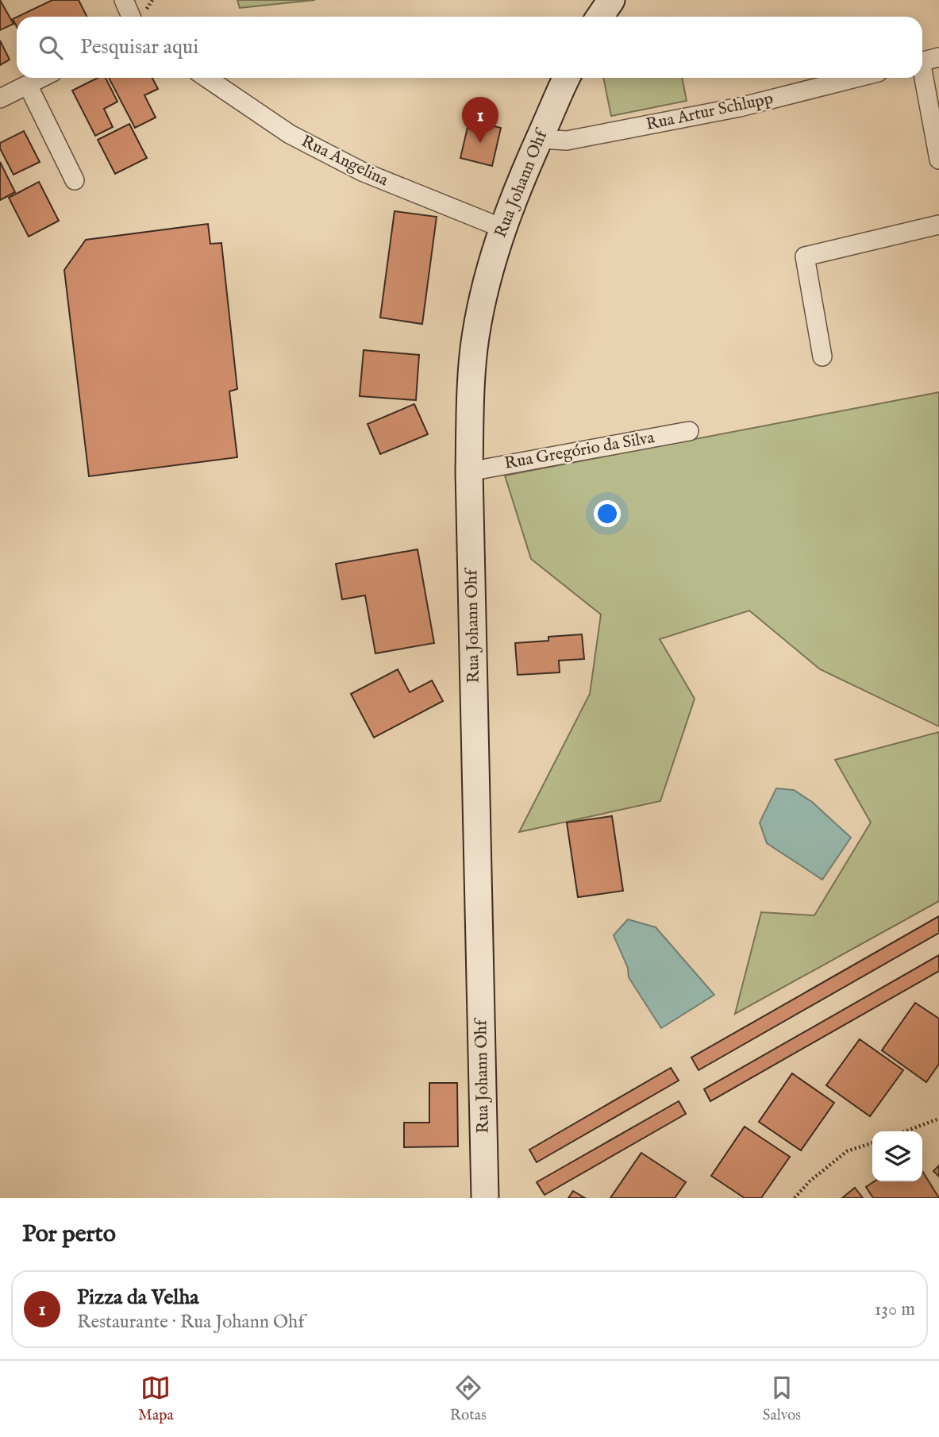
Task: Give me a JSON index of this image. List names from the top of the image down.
{
  "streets": {
    "main road": ["Rua Johann Ohf"],
    "street": ["Rua Artur Schlupp", "Rua Angelina", "Rua Gregório da Silva"]
  },
  "crossings": [
    ["Rua Artur Schlupp", "Rua Johann Ohf"],
    ["Rua Angelina", "Rua Johann Ohf"],
    ["Rua Johann Ohf", "Rua Gregório da Silva"]
  ],
  "page": {
    "search": "Pesquisar aqui",
    "pins": "1",
    "heading": "Por perto",
    "list": [
      {
        "mark": "1",
        "name": "Pizza da Velha",
        "note": "Restaurante · Rua Johann Ohf",
        "value": "130 m"
      }
    ],
    "nav": ["Mapa", "Rotas", "Salvos"]
  }
}
